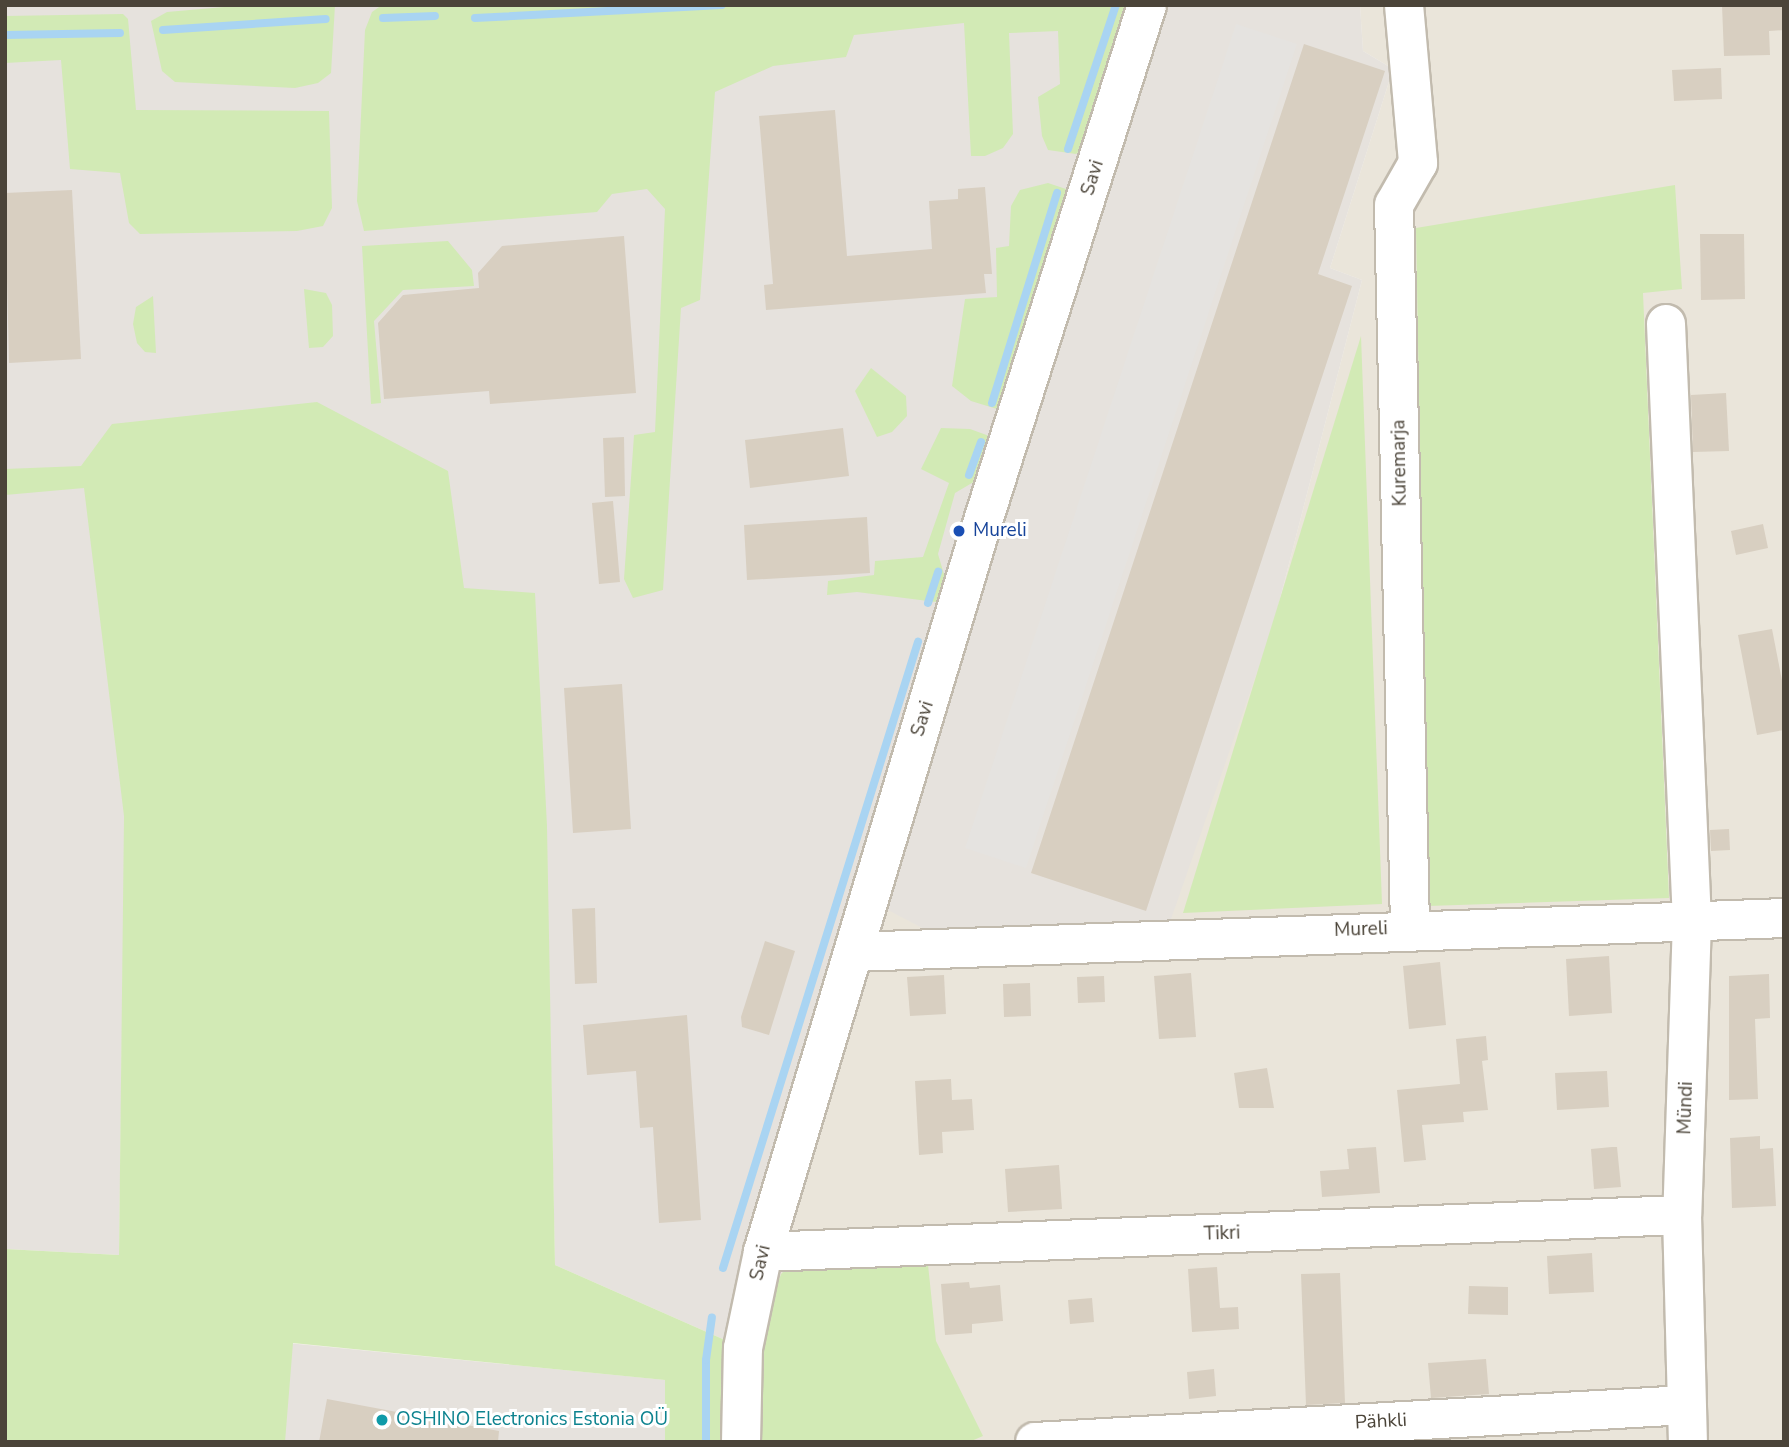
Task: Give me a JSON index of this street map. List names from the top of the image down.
{
  "streets": {
    "street": [
      "Savi",
      "Kuremarja",
      "Mureli",
      "Mündi",
      "Tikri",
      "Pähkli"
    ]
  },
  "crossings": [
    ["Savi", "Mureli"],
    ["Savi", "Tikri"],
    ["Kuremarja", "Mureli"],
    ["Mureli", "Mündi"],
    ["Mündi", "Tikri"],
    ["Mündi", "Pähkli"]
  ],
  "places": ["Mureli", "OSHINO Electronics Estonia OÜ"]
}
